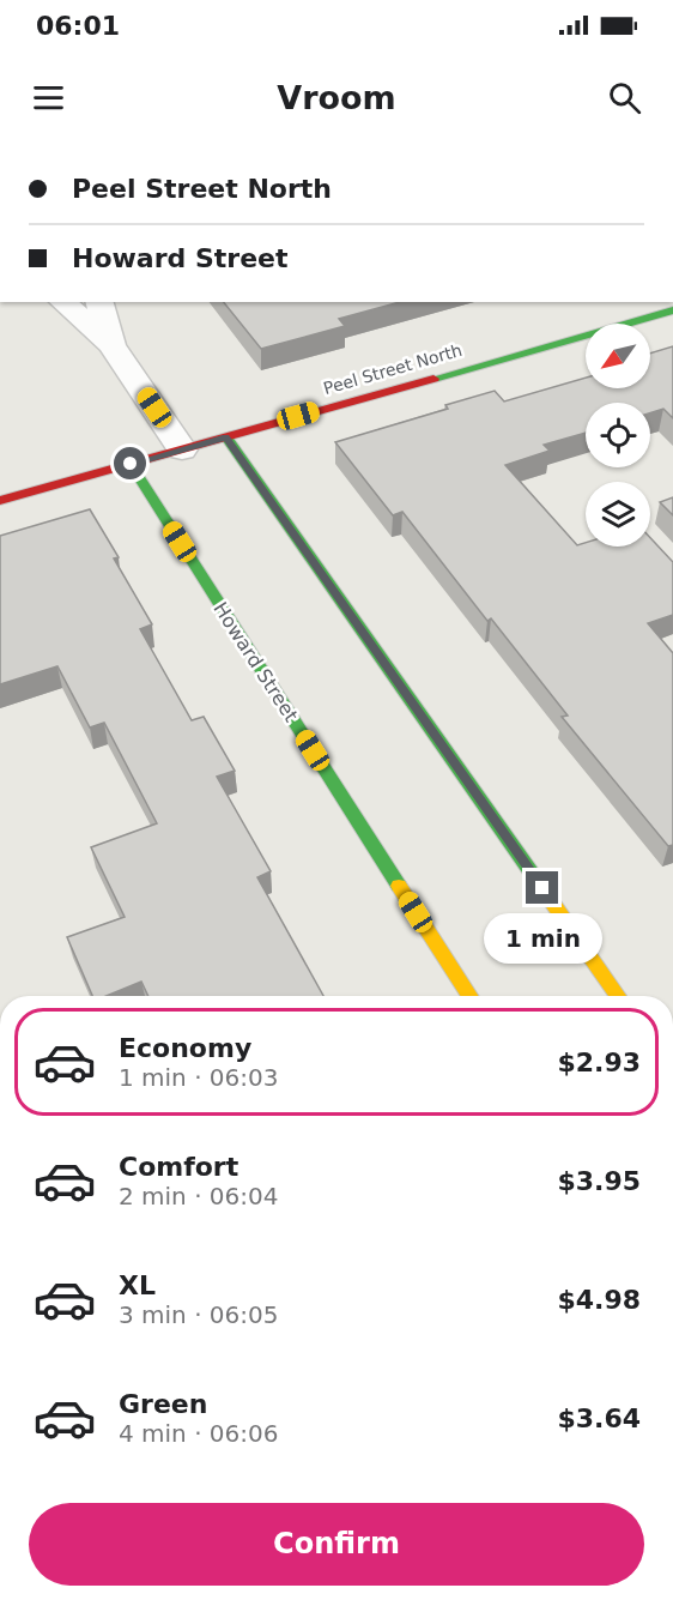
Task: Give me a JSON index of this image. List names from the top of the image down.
{
  "streets": {
    "street": ["Peel Street North", "Howard Street"]
  },
  "crossings": [
    ["Peel Street North", "Howard Street"]
  ],
  "north": "bottom left",
  "page": {
    "status": "06:01",
    "header": "Vroom",
    "banner": ["Peel Street North", "Howard Street"],
    "bubble": "1 min",
    "list": [
      {
        "name": "Economy",
        "note": "1 min · 06:03",
        "value": "$2.93"
      },
      {
        "name": "Comfort",
        "note": "2 min · 06:04",
        "value": "$3.95"
      },
      {
        "name": "XL",
        "note": "3 min · 06:05",
        "value": "$4.98"
      },
      {
        "name": "Green",
        "note": "4 min · 06:06",
        "value": "$3.64"
      }
    ],
    "buttons": "Confirm"
  }
}
